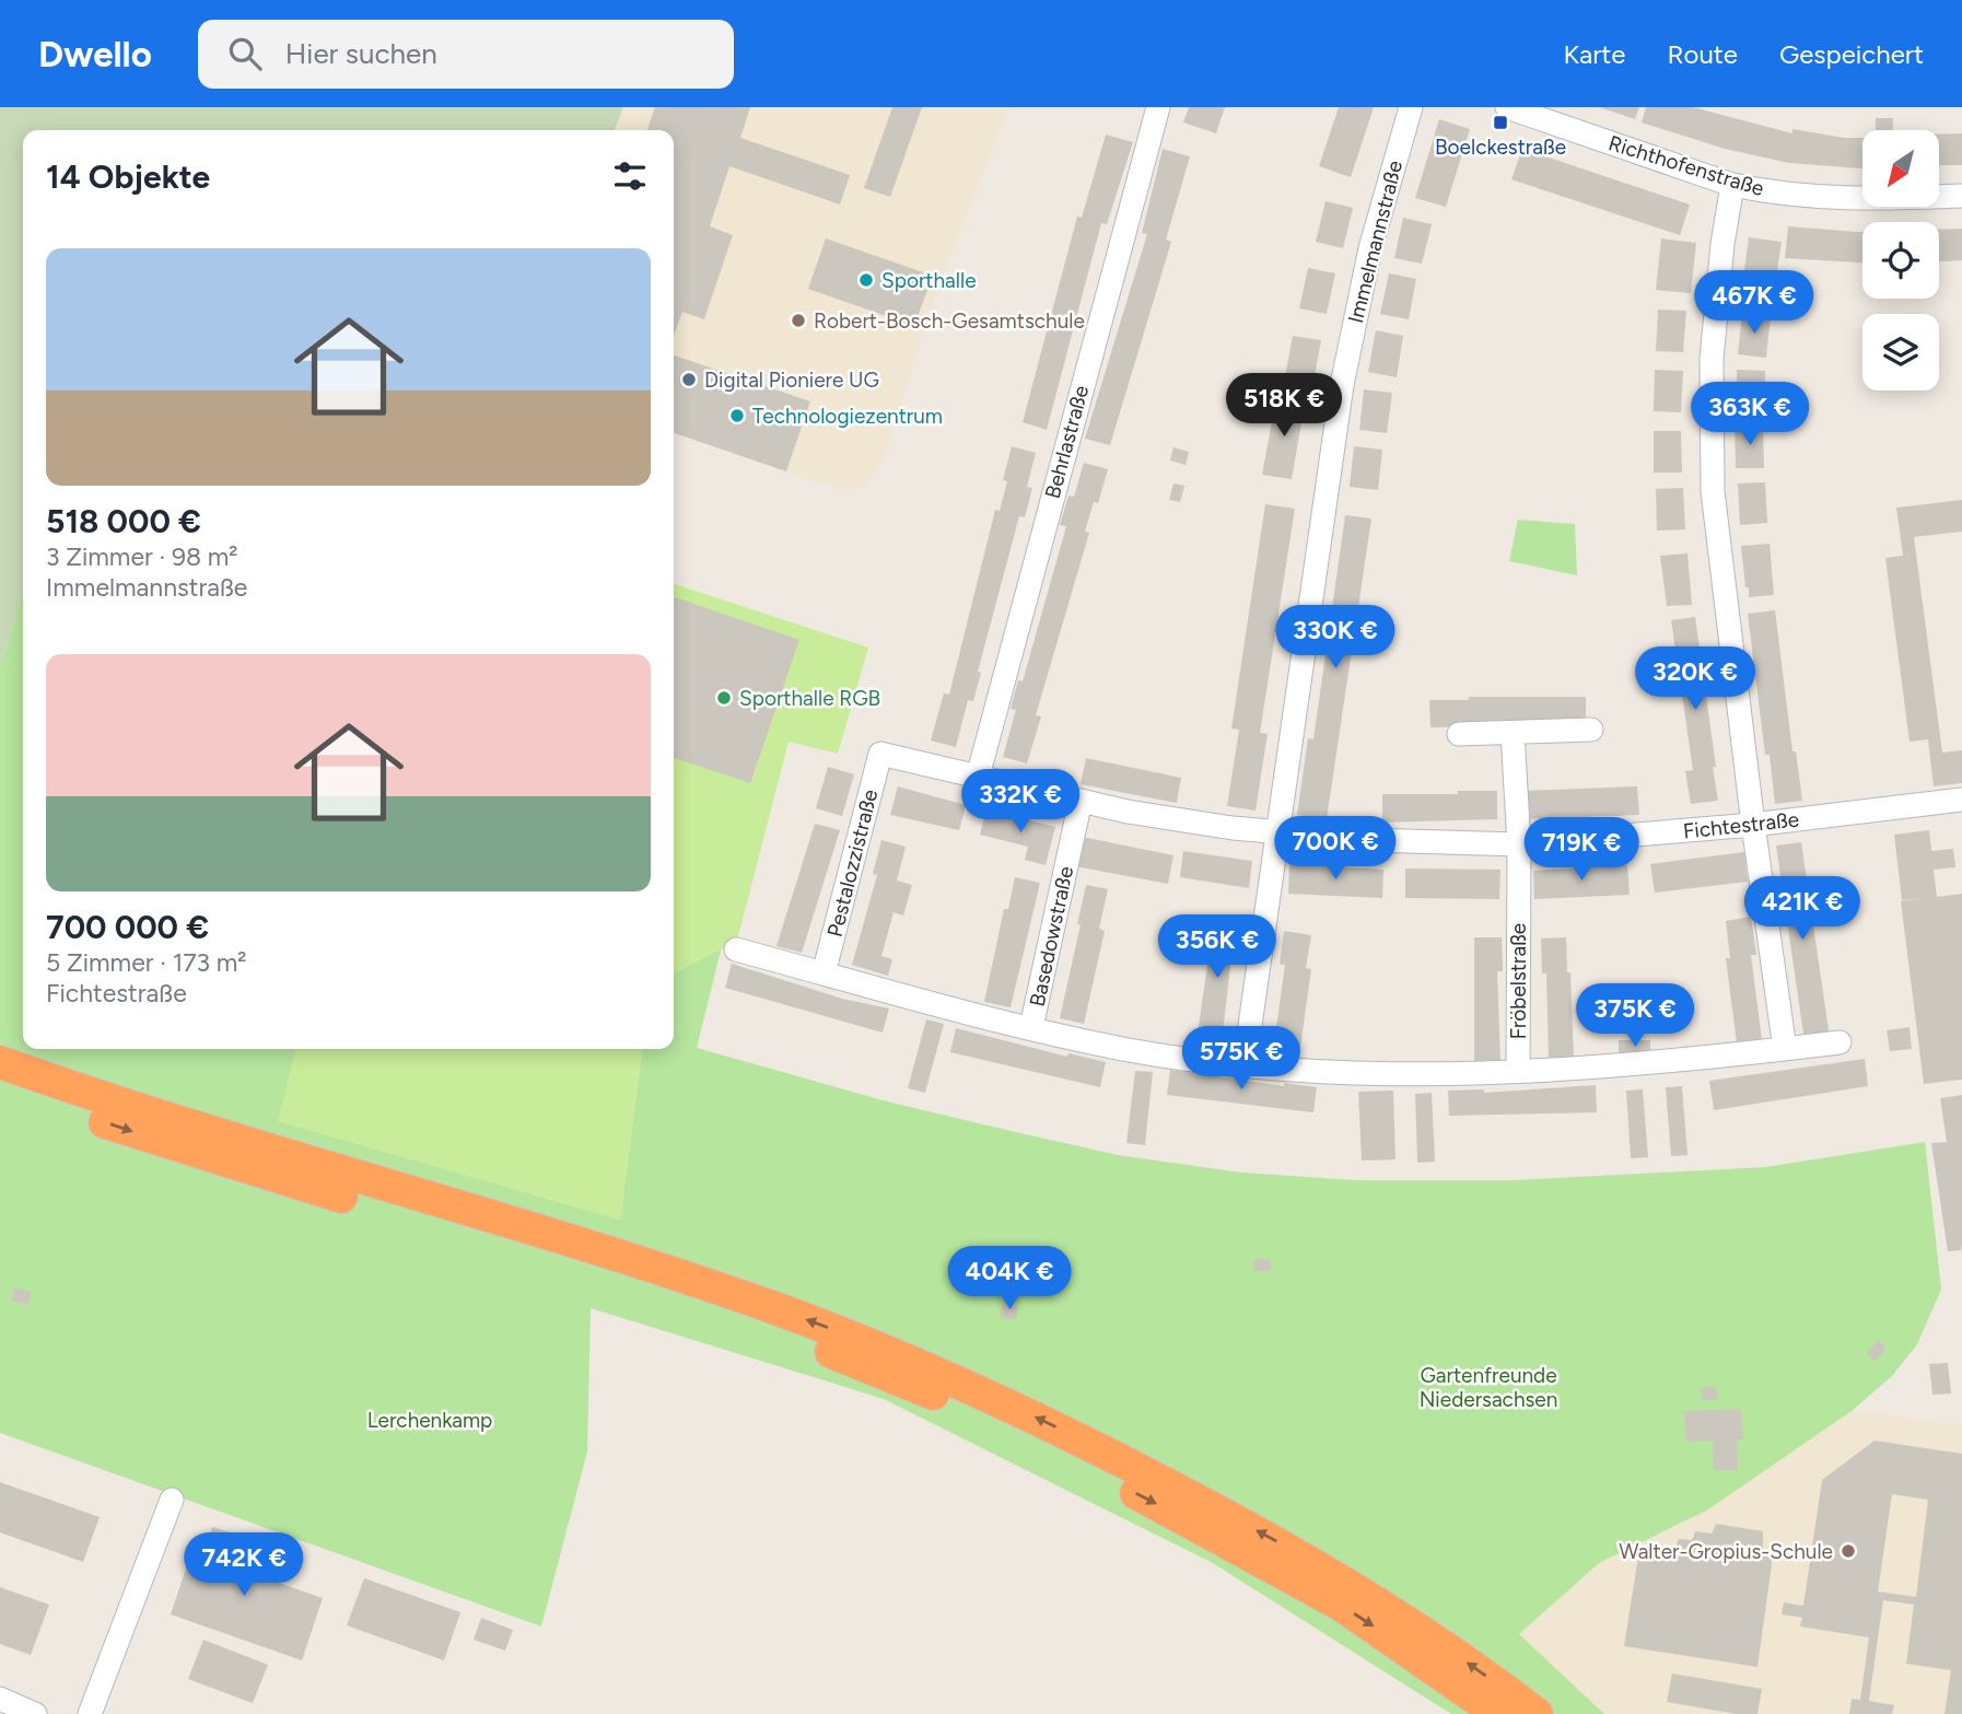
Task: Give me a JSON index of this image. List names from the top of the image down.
{
  "streets": {
    "street": [
      "Richthofenstraße",
      "Immelmannstraße",
      "Behrlastraße",
      "Fichtestraße",
      "Pestalozzistraße",
      "Basedowstraße",
      "Fröbelstraße"
    ]
  },
  "crossings": [
    ["Immelmannstraße", "Fichtestraße"],
    ["Immelmannstraße", "Basedowstraße"],
    ["Immelmannstraße", "Fröbelstraße"],
    ["Behrlastraße", "Fichtestraße"],
    ["Fichtestraße", "Pestalozzistraße"],
    ["Fichtestraße", "Basedowstraße"],
    ["Fichtestraße", "Fröbelstraße"],
    ["Pestalozzistraße", "Basedowstraße"],
    ["Basedowstraße", "Fröbelstraße"]
  ],
  "parks": ["Gartenfreunde Niedersachsen", "Lerchenkamp"],
  "places": {
    "transit": ["Boelckestraße"],
    "other": [
      "Sporthalle",
      "Robert-Bosch-Gesamtschule",
      "Digital Pioniere UG",
      "Technologiezentrum",
      "Sporthalle RGB",
      "Walter-Gropius-Schule"
    ]
  },
  "north": "bottom left",
  "page": {
    "header": "Dwello",
    "search": "Hier suchen",
    "nav": ["Karte", "Route", "Gespeichert"],
    "heading": "14 Objekte",
    "list": [
      {
        "name": "518 000 €",
        "note": "3 Zimmer · 98 m² · Immelmannstraße"
      },
      {
        "name": "700 000 €",
        "note": "5 Zimmer · 173 m² · Fichtestraße"
      }
    ],
    "price": [
      "467K €",
      "518K €",
      "363K €",
      "330K €",
      "320K €",
      "332K €",
      "700K €",
      "719K €",
      "421K €",
      "356K €",
      "375K €",
      "575K €",
      "404K €",
      "742K €"
    ]
  }
}
